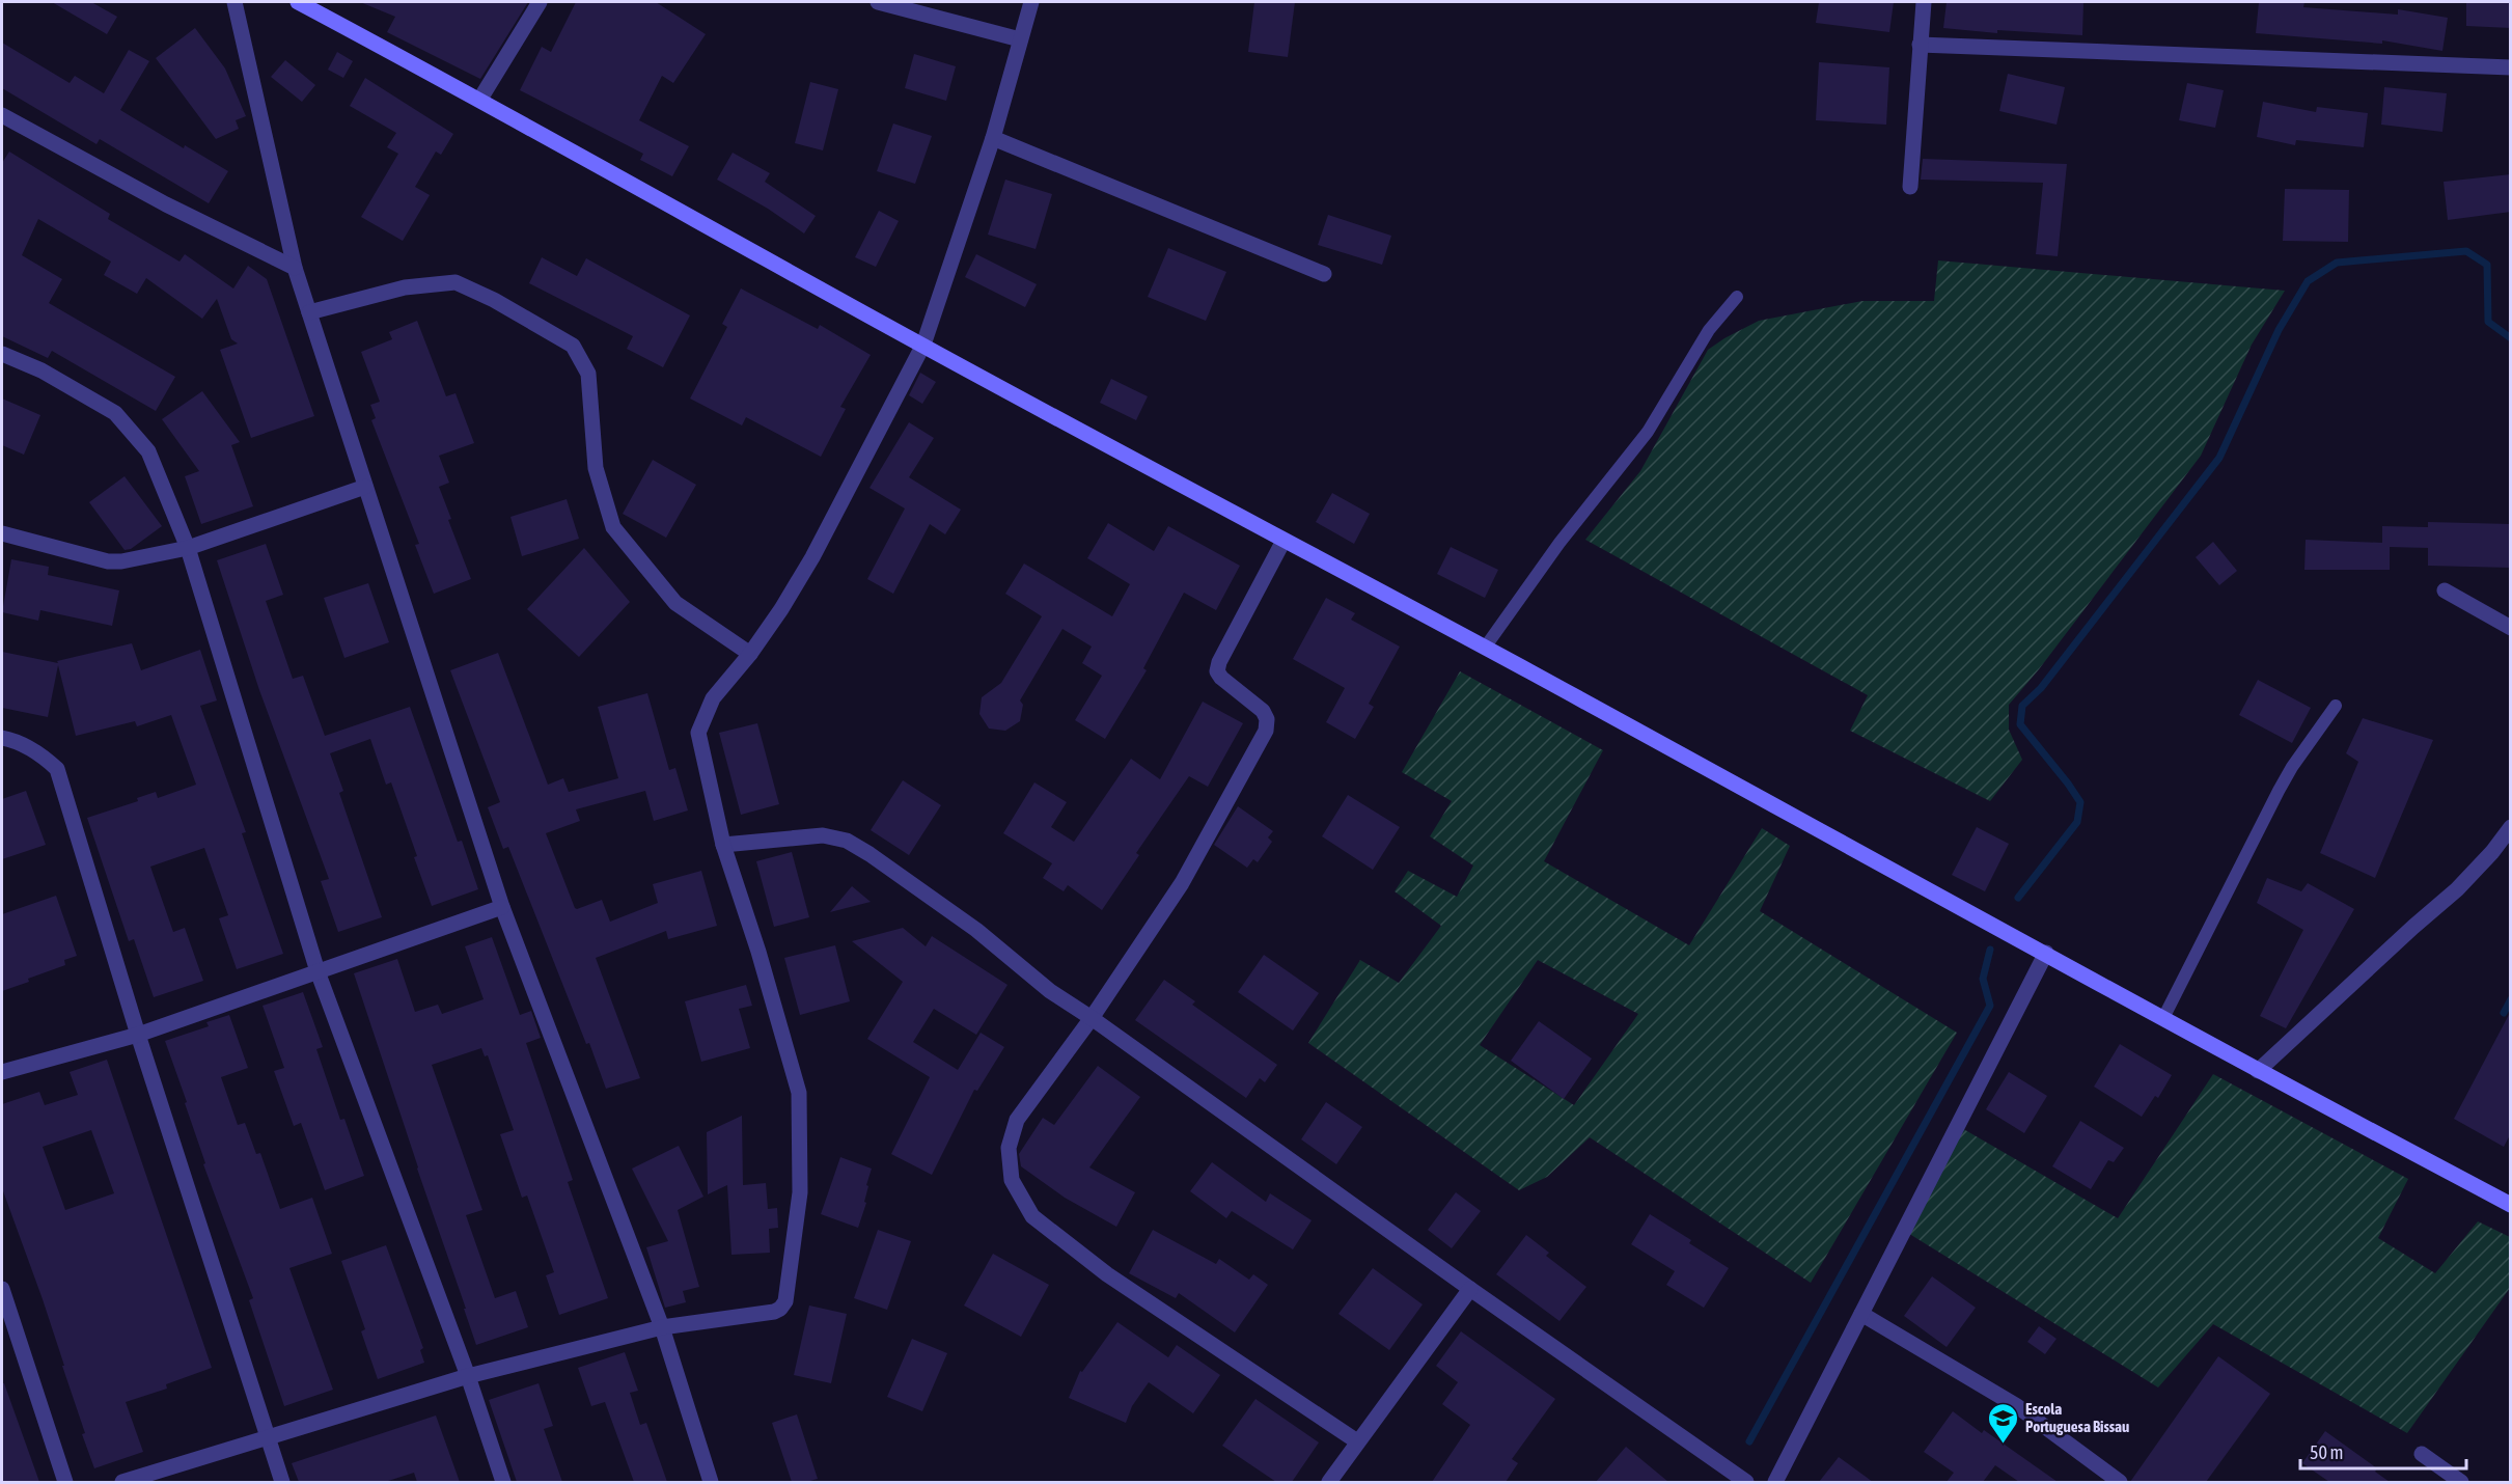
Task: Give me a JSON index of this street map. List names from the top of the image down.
{
  "places": {
    "school or university": ["Escola Portuguesa Bissau"]
  },
  "scale_bar": "50 m"
}
